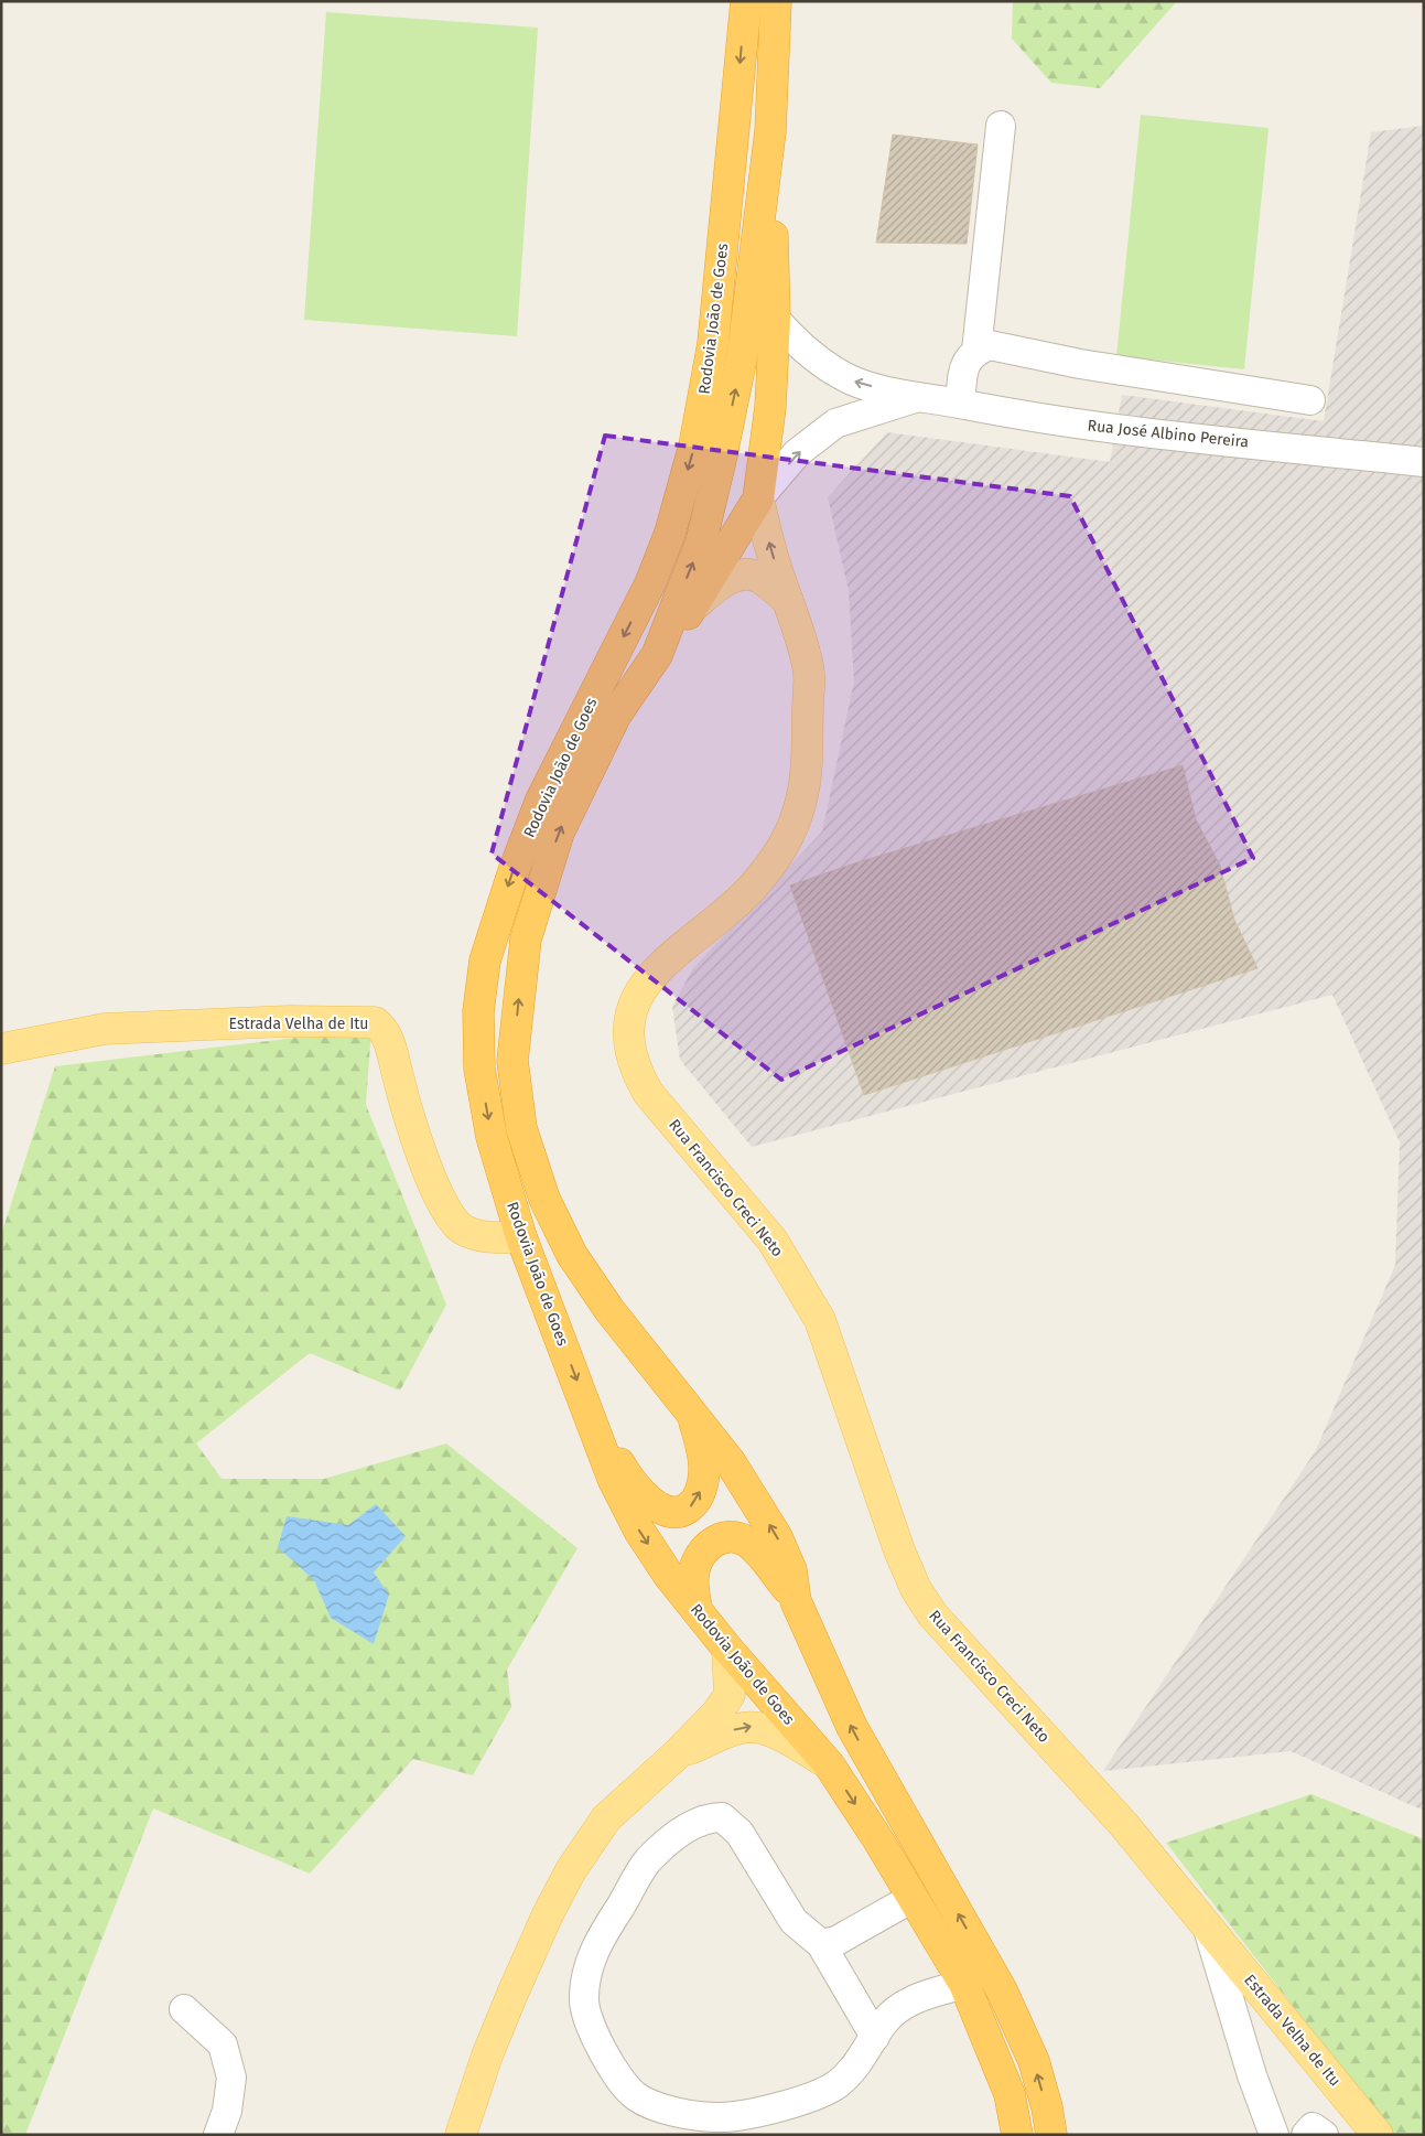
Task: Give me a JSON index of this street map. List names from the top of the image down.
{
  "streets": {
    "highway": ["Rodovia João de Goes"],
    "main road": ["Estrada Velha de Itu", "Rua Francisco Creci Neto"],
    "street": ["Rua José Albino Pereira"]
  },
  "crossings": [
    ["Rodovia João de Goes", "Estrada Velha de Itu"],
    ["Rua José Albino Pereira", "Rua Francisco Creci Neto"],
    ["Estrada Velha de Itu", "Rua Francisco Creci Neto"]
  ]
}
